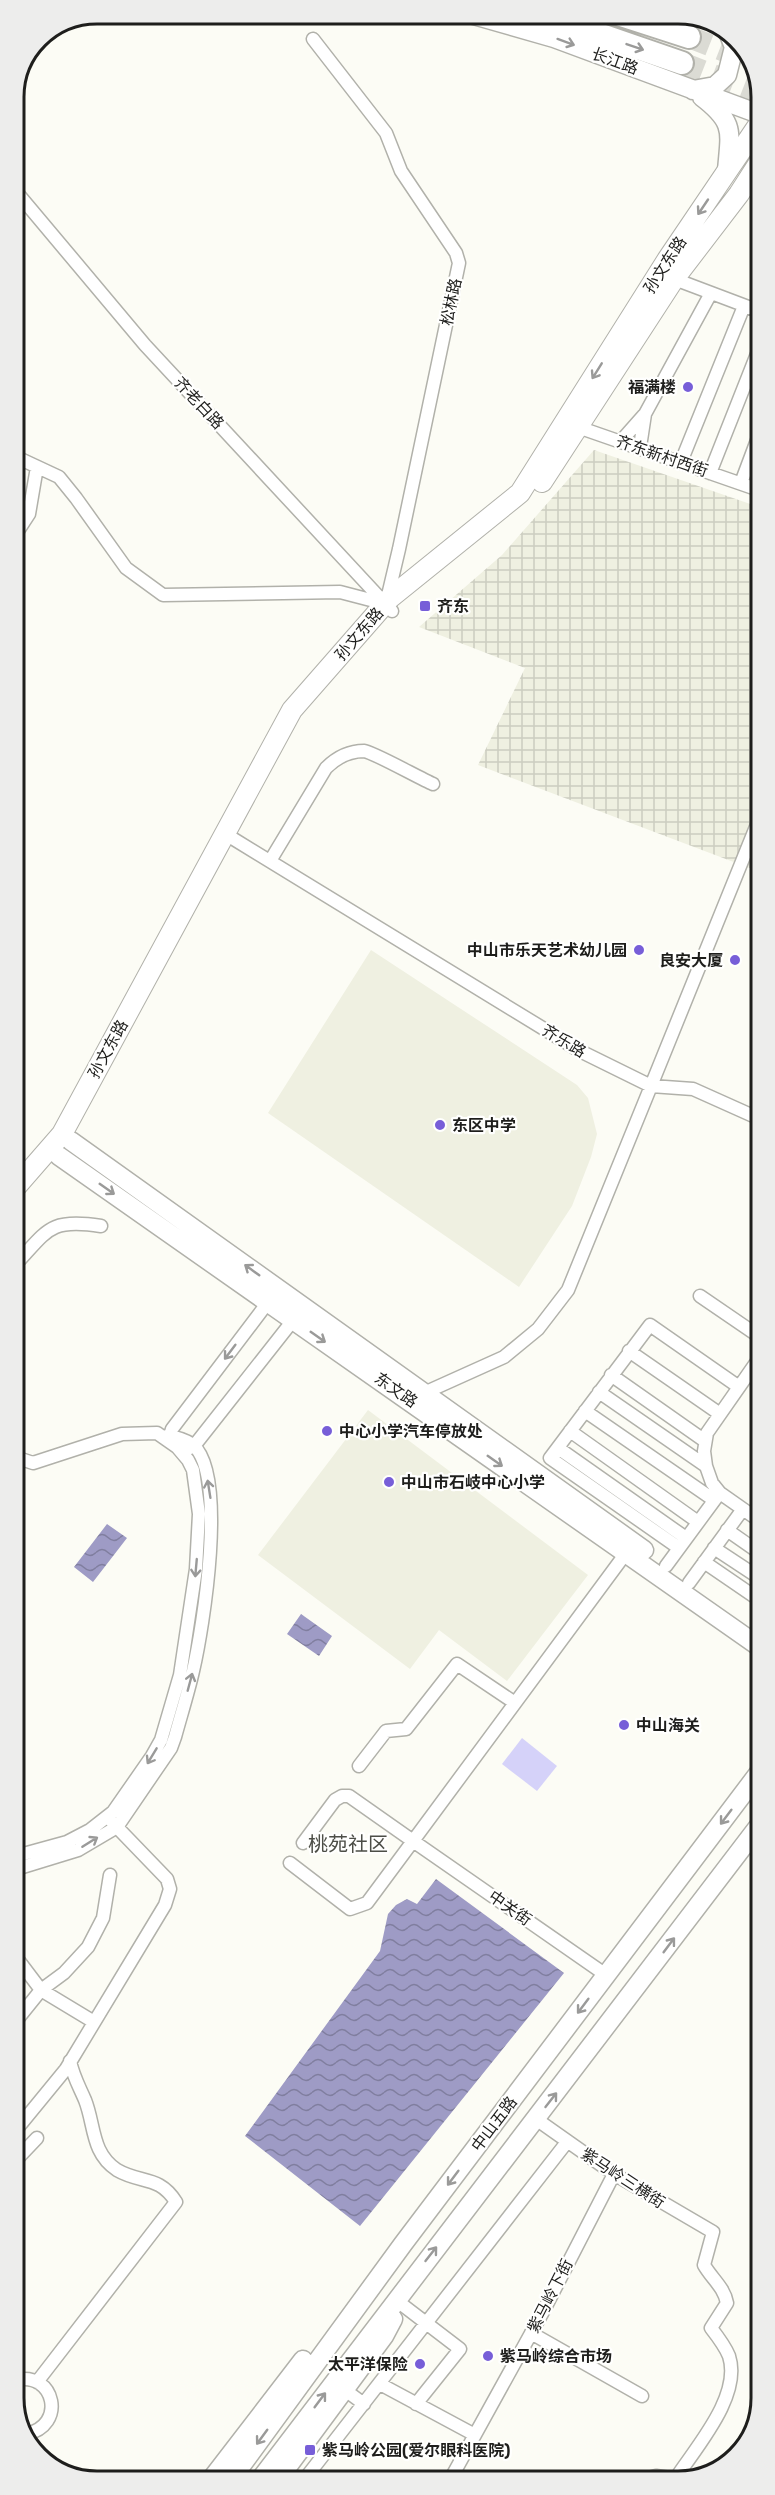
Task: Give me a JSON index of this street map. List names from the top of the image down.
{
  "streets": {
    "highway": ["长江路"],
    "main road": ["孙文东路", "东文路", "中山五路"],
    "street": [
      "松林路",
      "齐老白路",
      "齐东新村西街",
      "齐乐路",
      "中关街",
      "紫马岭三横街",
      "紫马岭下街"
    ]
  },
  "crossings": [
    ["孙文东路", "松林路"],
    ["孙文东路", "齐老白路"],
    ["孙文东路", "齐东新村西街"],
    ["孙文东路", "齐乐路"],
    ["孙文东路", "东文路"],
    ["松林路", "齐老白路"],
    ["中关街", "中山五路"],
    ["中山五路", "紫马岭三横街"],
    ["紫马岭三横街", "紫马岭下街"]
  ],
  "one_way": ["长江路"],
  "districts": ["桃苑社区"],
  "places": {
    "other": [
      "福满楼",
      "中山市乐天艺术幼儿园",
      "良安大厦",
      "东区中学",
      "中心小学汽车停放处",
      "中山市石岐中心小学",
      "中山海关",
      "紫马岭综合市场",
      "太平洋保险"
    ],
    "transit": ["齐东", "紫马岭公园(爱尔眼科医院)"]
  }
}
